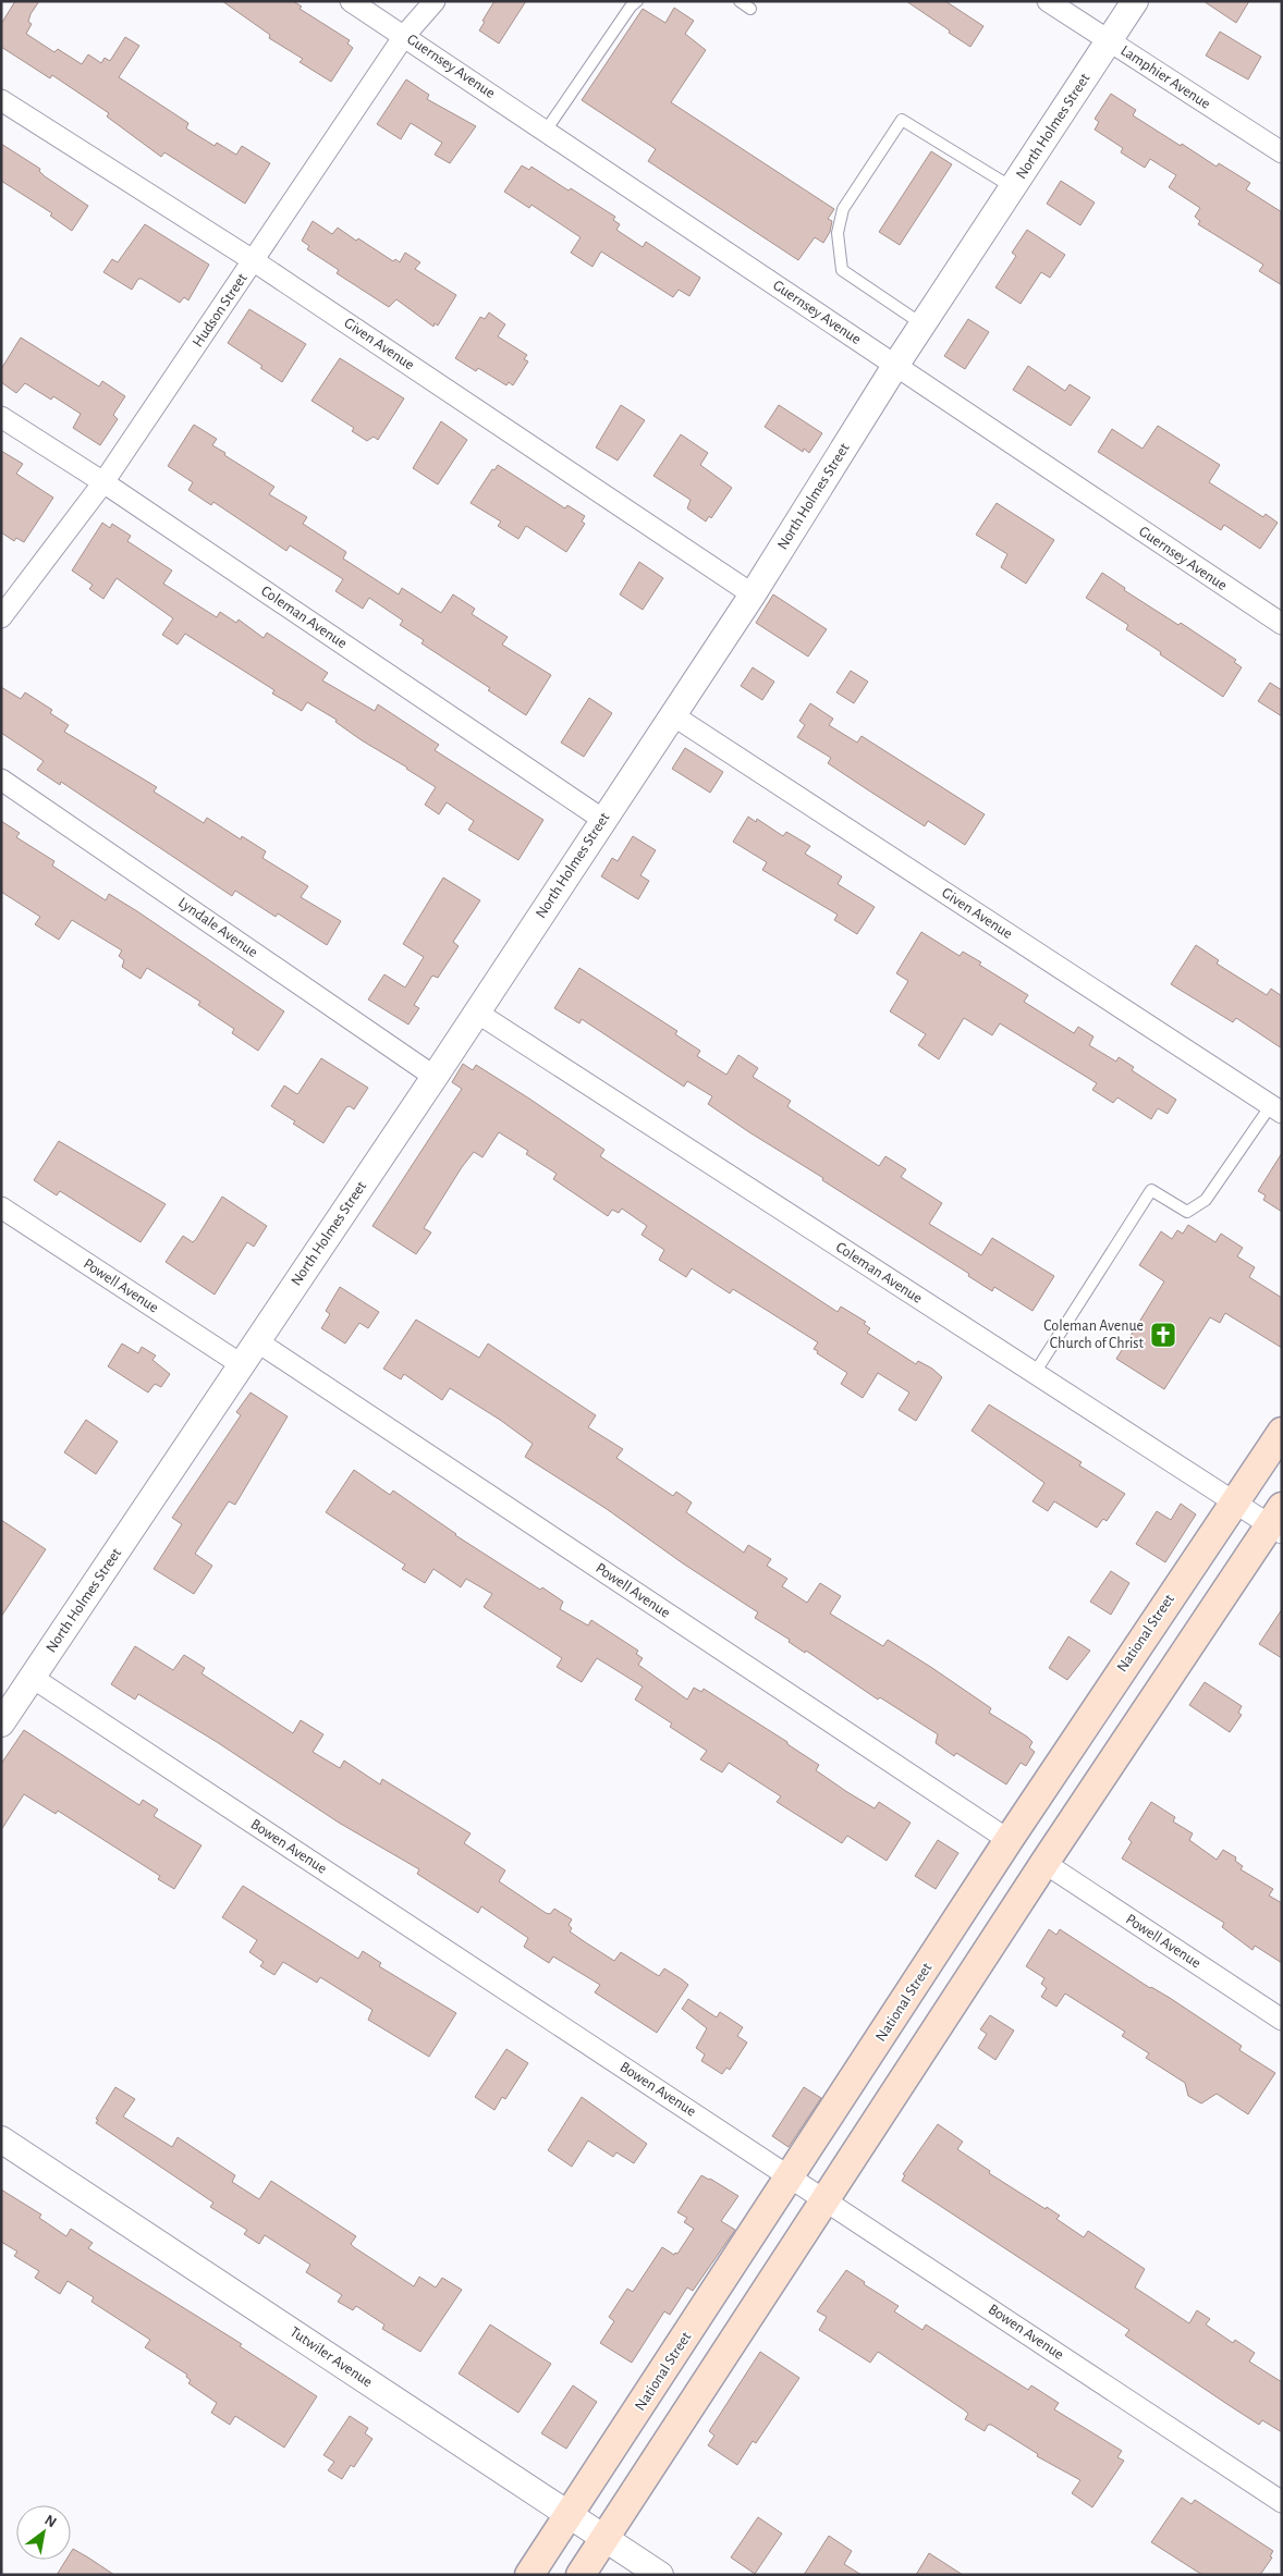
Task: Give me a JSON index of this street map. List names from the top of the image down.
{
  "streets": {
    "main road": ["National Street"],
    "street": [
      "Guernsey Avenue",
      "Lamphier Avenue",
      "North Holmes Street",
      "Hudson Street",
      "Given Avenue",
      "Coleman Avenue",
      "Lyndale Avenue",
      "Powell Avenue",
      "Bowen Avenue",
      "Tutwiler Avenue"
    ]
  },
  "crossings": [
    ["Guernsey Avenue", "North Holmes Street"],
    ["Guernsey Avenue", "Hudson Street"],
    ["Lamphier Avenue", "North Holmes Street"],
    ["North Holmes Street", "Given Avenue"],
    ["North Holmes Street", "Coleman Avenue"],
    ["North Holmes Street", "Lyndale Avenue"],
    ["North Holmes Street", "Powell Avenue"],
    ["North Holmes Street", "Bowen Avenue"],
    ["Hudson Street", "Given Avenue"],
    ["Hudson Street", "Coleman Avenue"],
    ["Coleman Avenue", "National Street"],
    ["Powell Avenue", "National Street"],
    ["National Street", "Bowen Avenue"],
    ["National Street", "Tutwiler Avenue"]
  ],
  "places": {
    "church": ["Coleman Avenue Church of Christ"]
  },
  "north": "top right"
}
